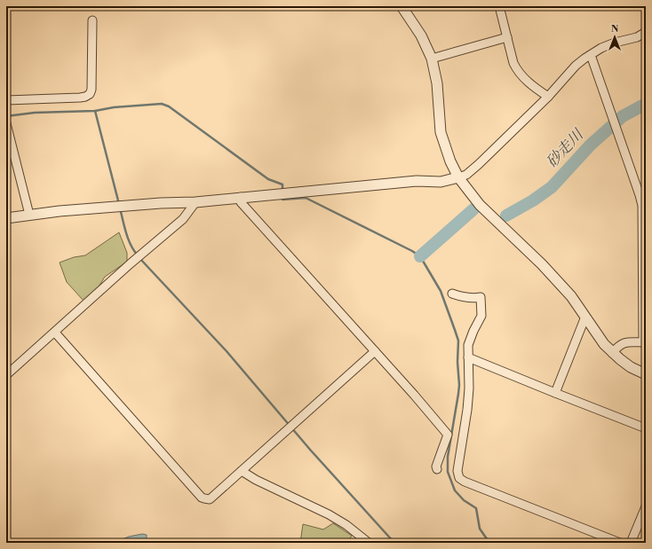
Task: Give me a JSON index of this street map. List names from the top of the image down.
{
  "water": ["砂走川"],
  "north": "top"
}
